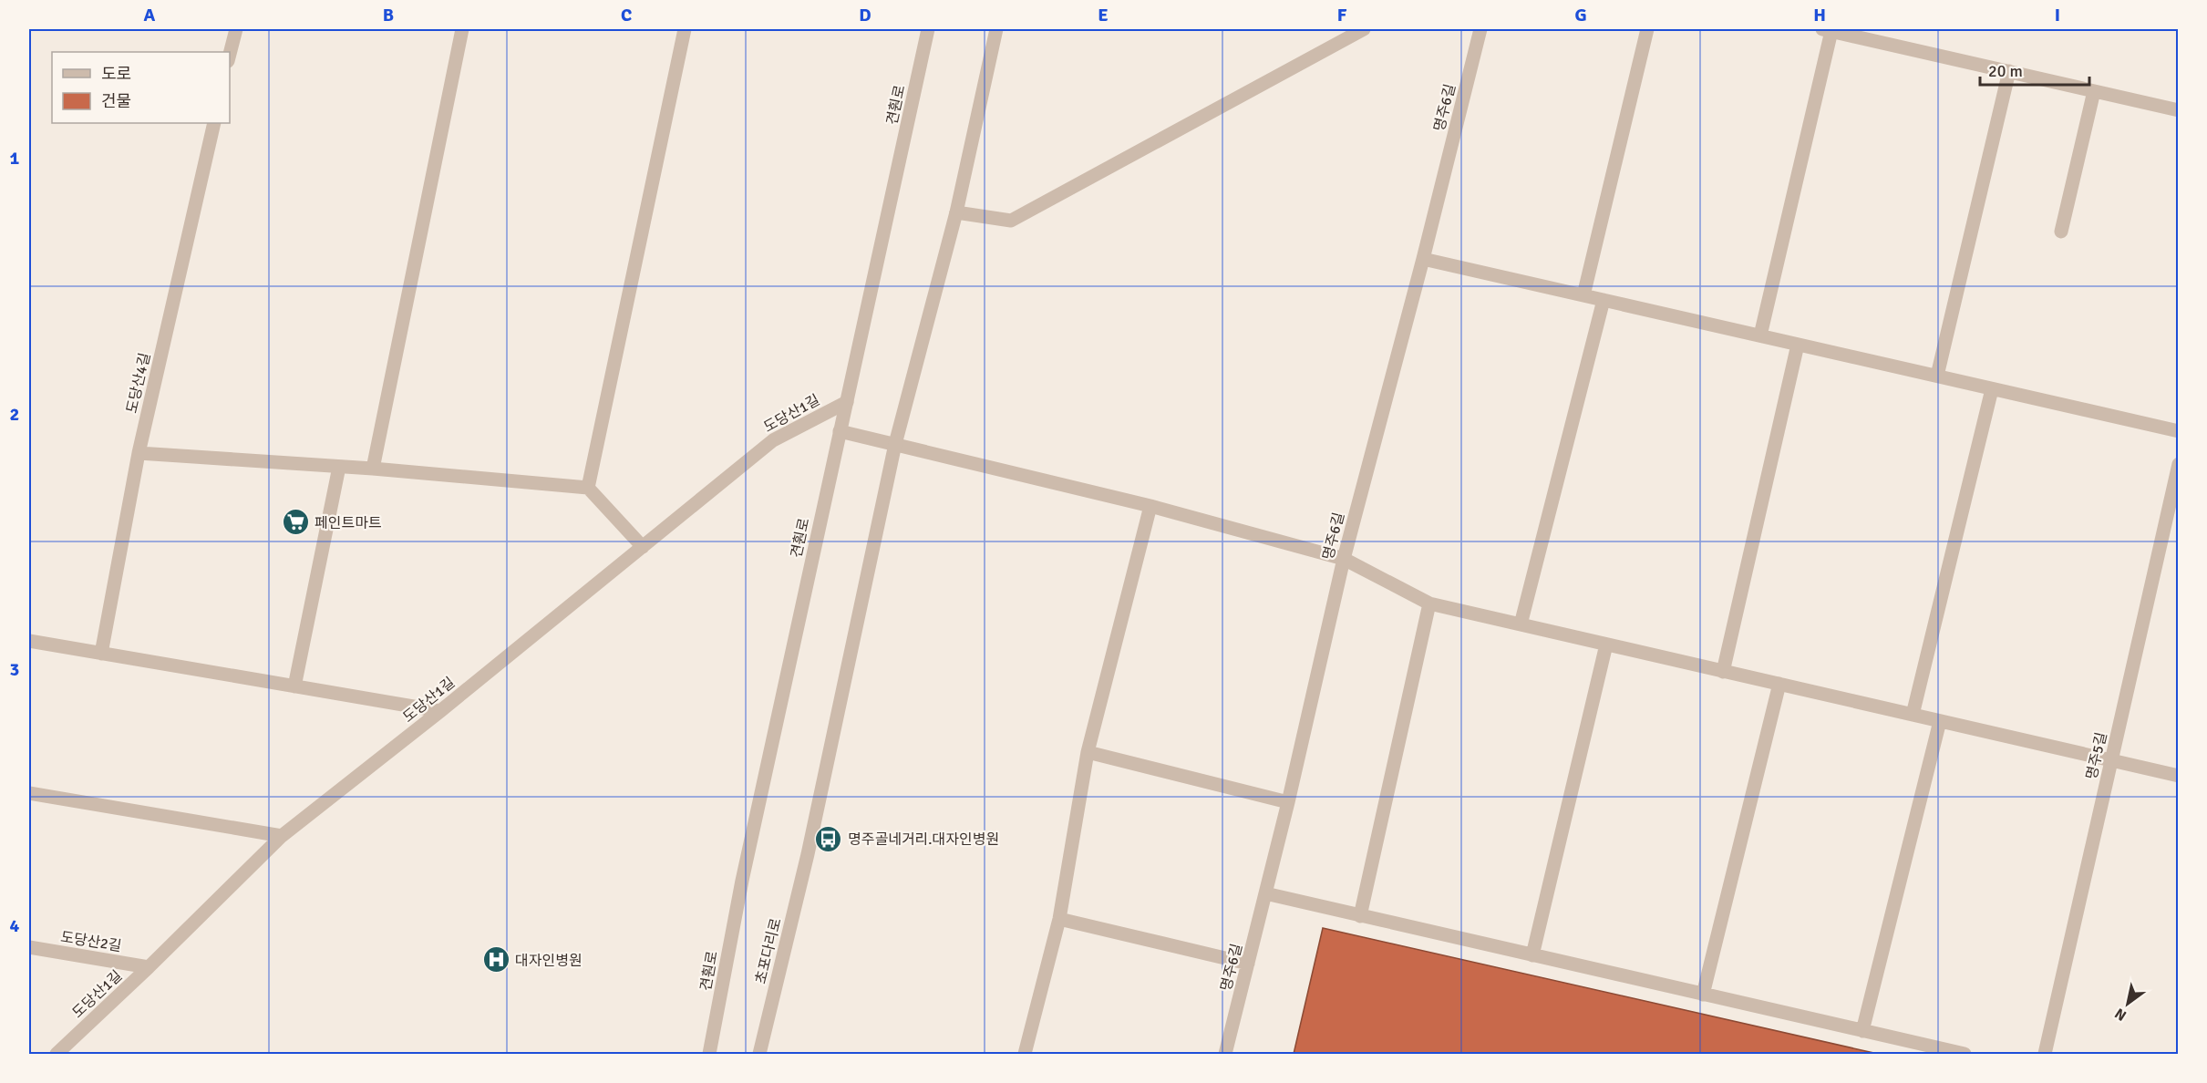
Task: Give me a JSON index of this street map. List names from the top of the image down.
{
  "streets": {
    "street": [
      "견훤로",
      "명주6길",
      "도당산4길",
      "도당산1길",
      "명주5길",
      "도당산2길",
      "초포다리로"
    ]
  },
  "crossings": [
    ["견훤로", "도당산1길"],
    ["도당산1길", "도당산2길"]
  ],
  "places": {
    "supermarket": ["페인트마트"],
    "bus stop": ["명주골네거리.대자인병원"],
    "hospital": ["대자인병원"]
  },
  "legend": ["도로", "건물"],
  "scale_bar": "20 m",
  "north": "bottom left",
  "grid": {
    "columns": [
      "A",
      "B",
      "C",
      "D",
      "E",
      "F",
      "G",
      "H",
      "I"
    ],
    "rows": [
      "1",
      "2",
      "3",
      "4"
    ]
  }
}
